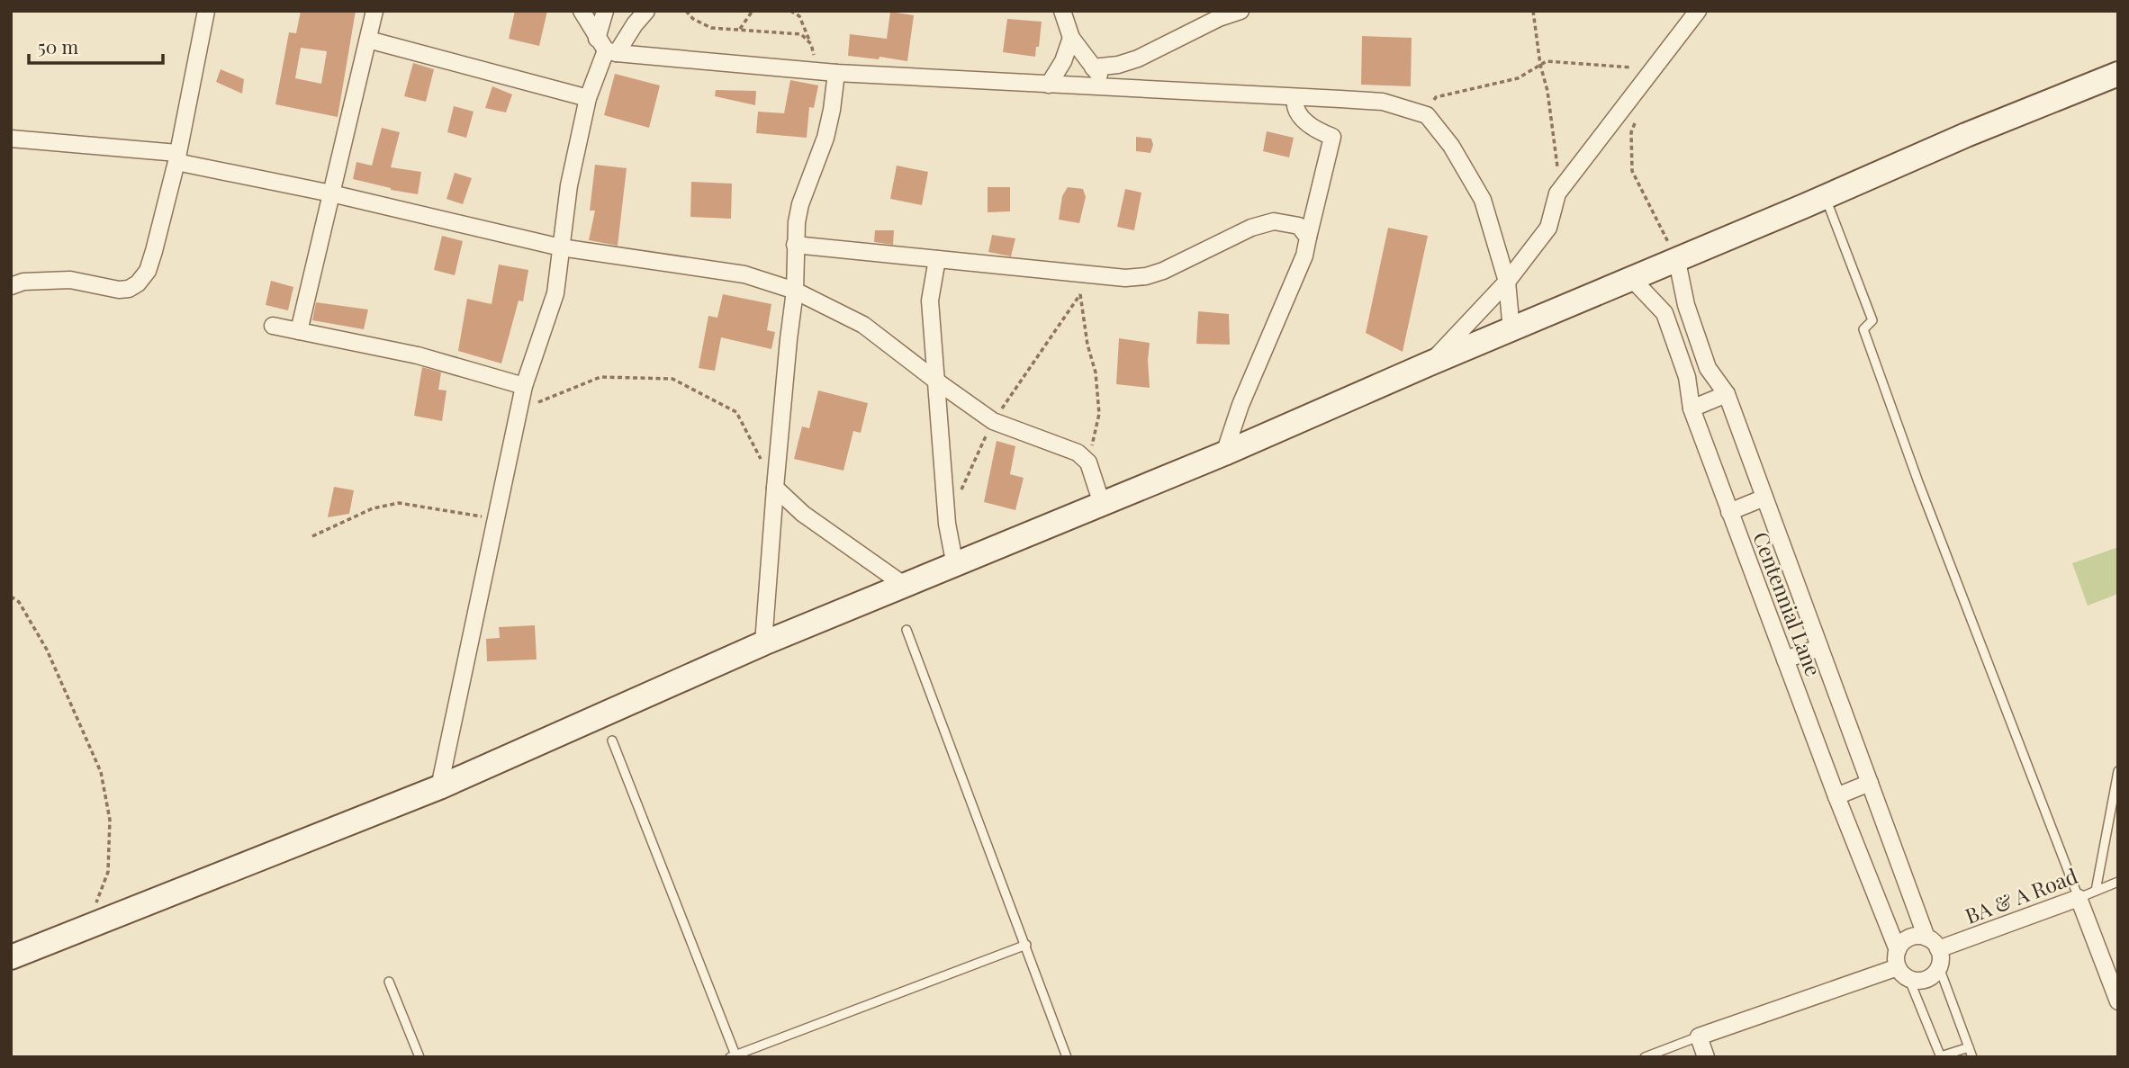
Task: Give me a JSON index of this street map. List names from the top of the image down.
{
  "streets": {
    "street": ["Centennial Lane", "BA & A Road"]
  },
  "crossings": [
    ["Centennial Lane", "BA & A Road"]
  ],
  "scale_bar": "50 m"
}
